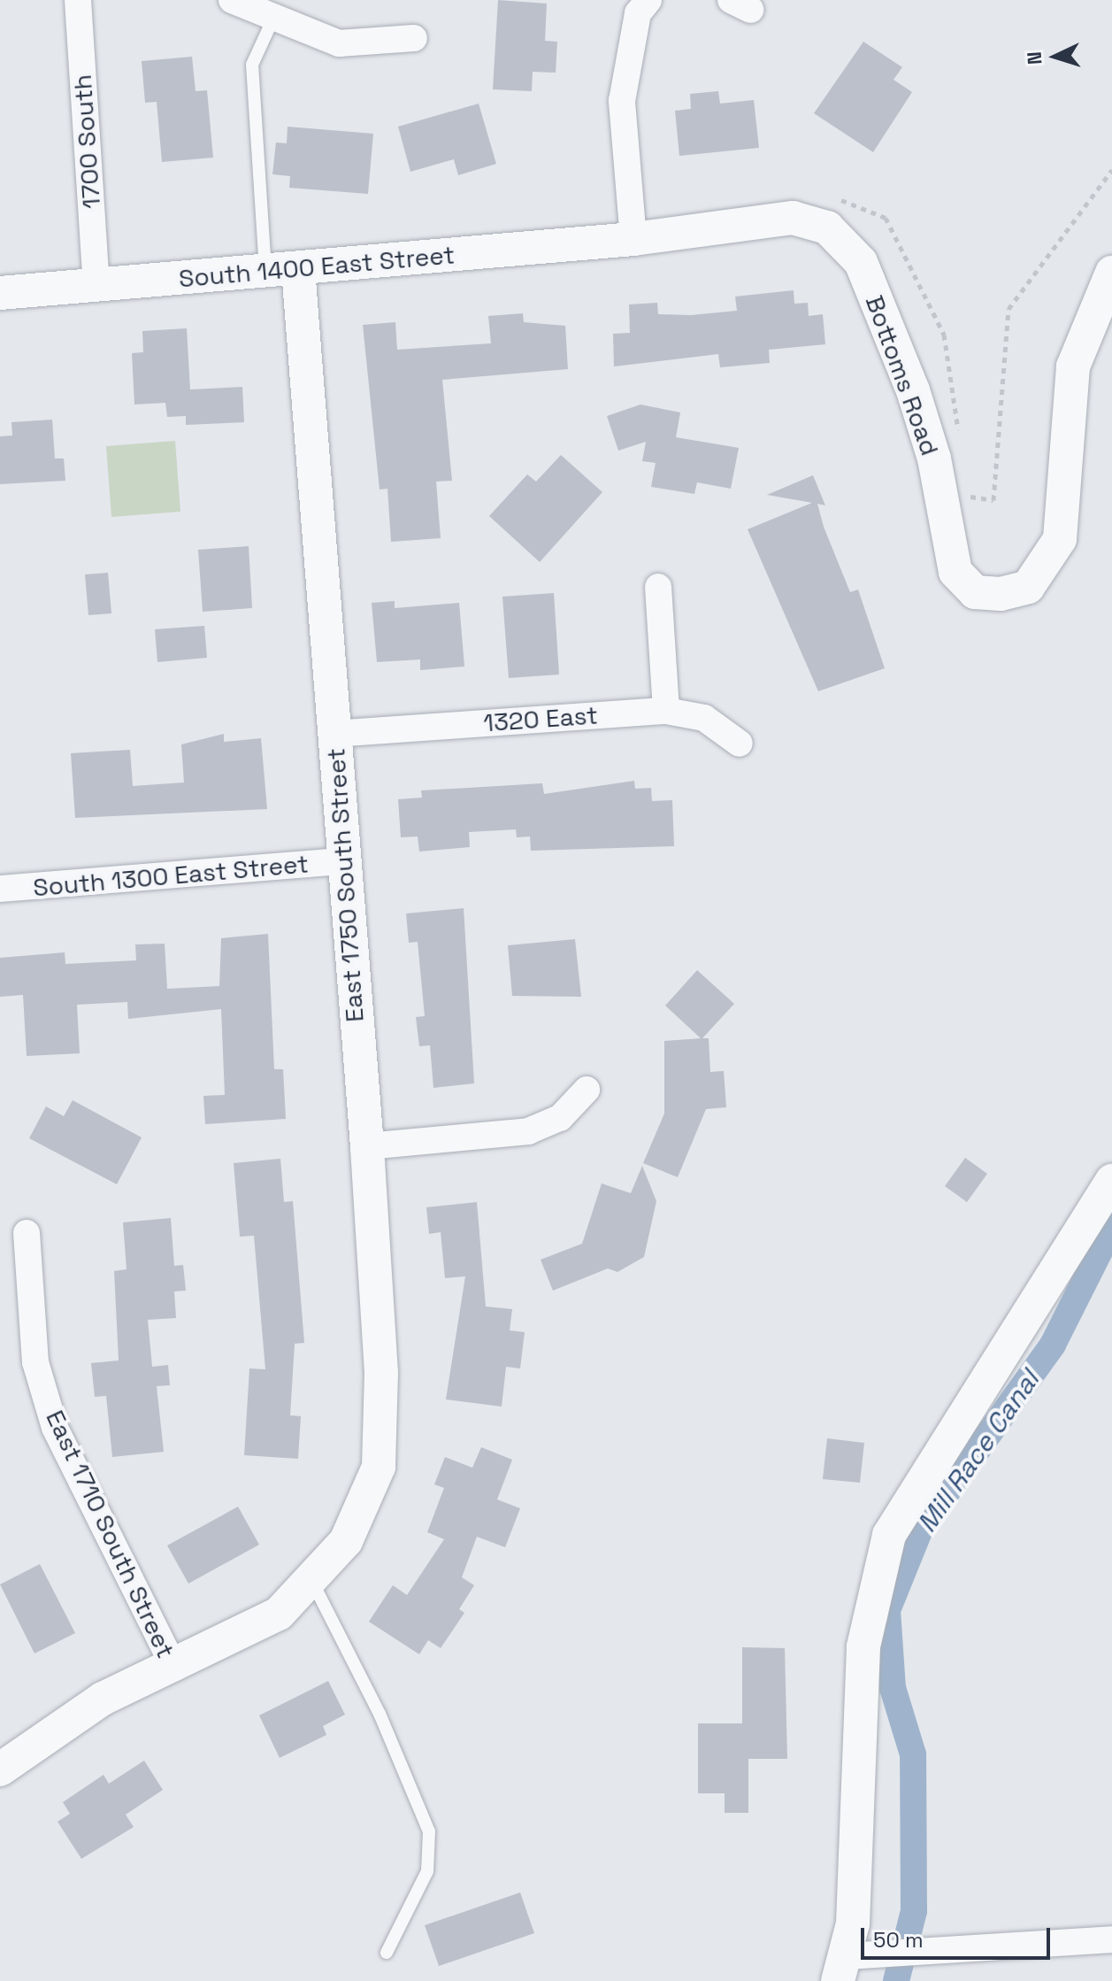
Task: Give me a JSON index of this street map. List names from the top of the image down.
{
  "streets": {
    "street": [
      "1700 South",
      "South 1400 East Street",
      "Bottoms Road",
      "1320 East",
      "South 1300 East Street",
      "East 1750 South Street",
      "East 1710 South Street"
    ]
  },
  "crossings": [
    ["1700 South", "South 1400 East Street"],
    ["South 1400 East Street", "Bottoms Road"],
    ["South 1400 East Street", "East 1750 South Street"],
    ["1320 East", "East 1750 South Street"],
    ["South 1300 East Street", "East 1750 South Street"],
    ["East 1750 South Street", "East 1710 South Street"]
  ],
  "water": ["Mill Race Canal"],
  "scale_bar": "50 m",
  "north": "left"
}
